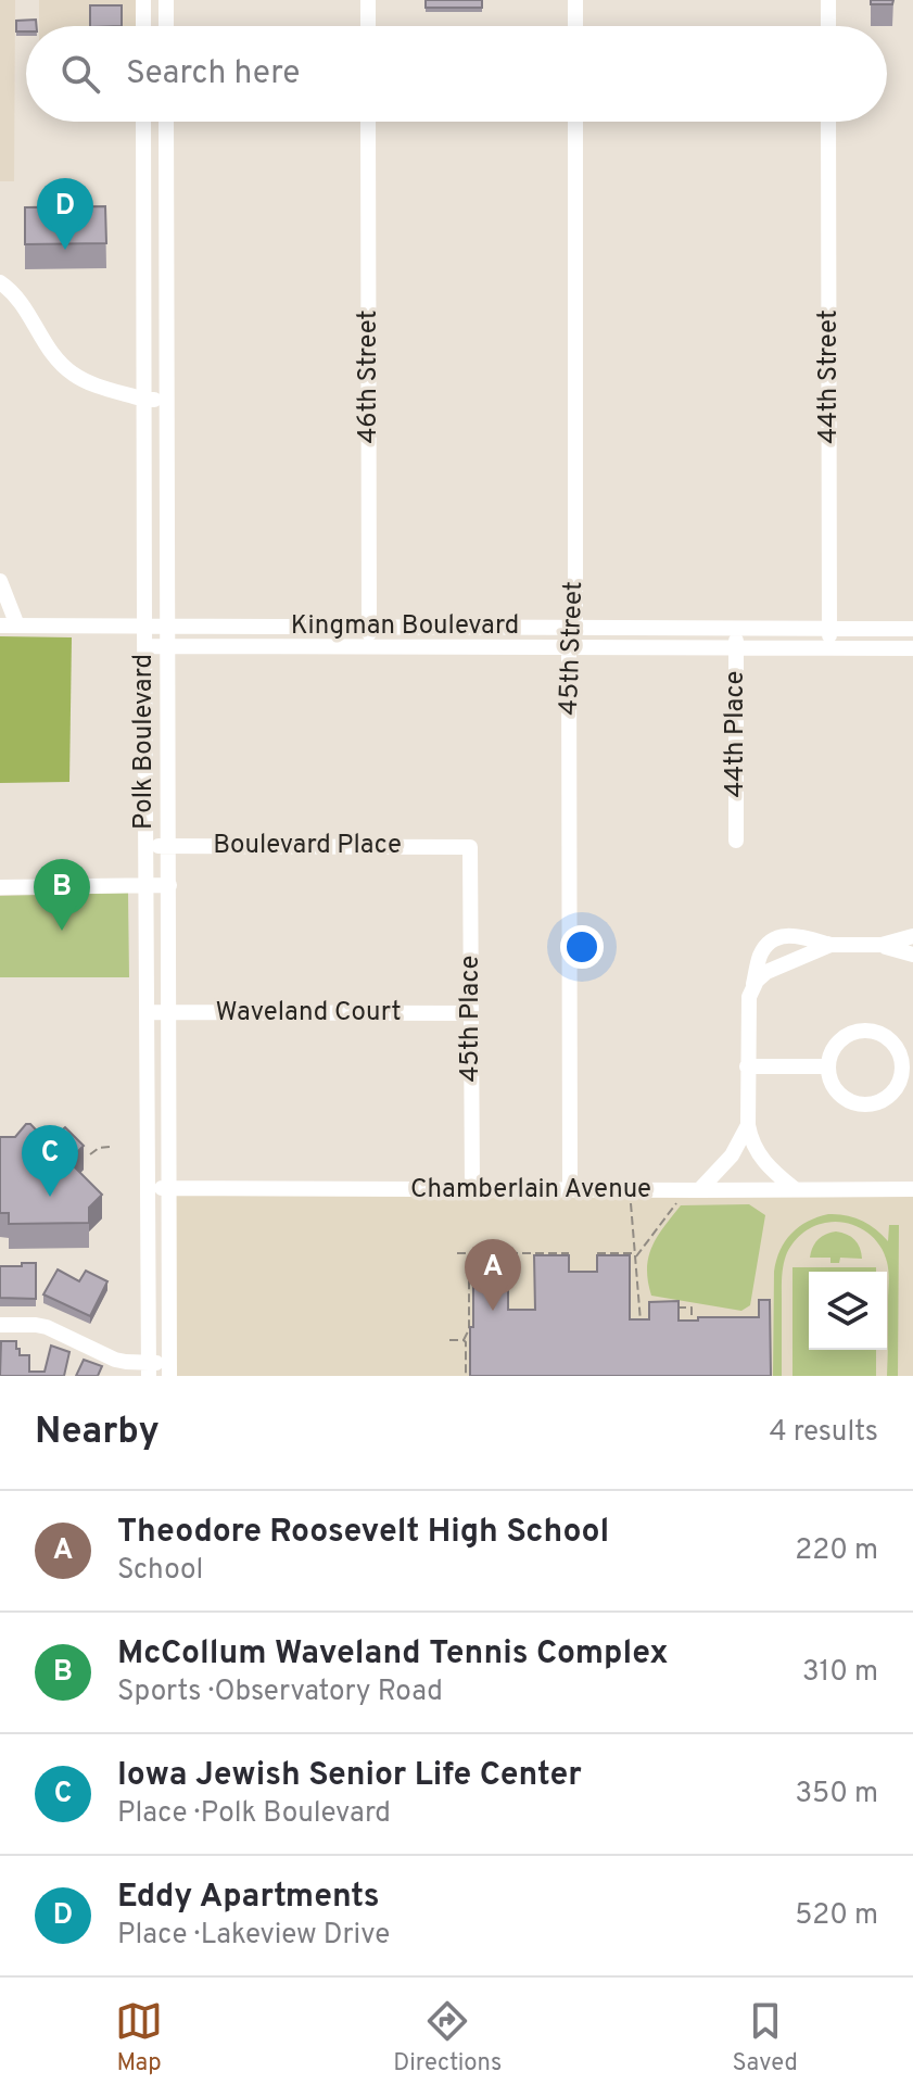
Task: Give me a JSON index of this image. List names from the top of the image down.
{
  "streets": {
    "street": [
      "46th Street",
      "44th Street",
      "Kingman Boulevard",
      "45th Street",
      "44th Place",
      "Polk Boulevard",
      "Boulevard Place",
      "Waveland Court",
      "45th Place",
      "Chamberlain Avenue"
    ]
  },
  "crossings": [
    ["46th Street", "Kingman Boulevard"],
    ["44th Street", "Kingman Boulevard"],
    ["Kingman Boulevard", "45th Street"],
    ["Kingman Boulevard", "44th Place"],
    ["Kingman Boulevard", "Polk Boulevard"],
    ["45th Street", "Chamberlain Avenue"],
    ["Polk Boulevard", "Boulevard Place"],
    ["Polk Boulevard", "Waveland Court"],
    ["Polk Boulevard", "Chamberlain Avenue"],
    ["Boulevard Place", "45th Place"],
    ["Waveland Court", "45th Place"],
    ["45th Place", "Chamberlain Avenue"]
  ],
  "page": {
    "search": "Search here",
    "pins": [
      "D",
      "B",
      "C",
      "A"
    ],
    "heading": ["Nearby", "4 results"],
    "list": [
      {
        "mark": "A",
        "name": "Theodore Roosevelt High School",
        "note": "School",
        "value": "220 m"
      },
      {
        "mark": "B",
        "name": "McCollum Waveland Tennis Complex",
        "note": "Sports · Observatory Road",
        "value": "310 m"
      },
      {
        "mark": "C",
        "name": "Iowa Jewish Senior Life Center",
        "note": "Place · Polk Boulevard",
        "value": "350 m"
      },
      {
        "mark": "D",
        "name": "Eddy Apartments",
        "note": "Place · Lakeview Drive",
        "value": "520 m"
      }
    ],
    "nav": ["Map", "Directions", "Saved"]
  }
}
